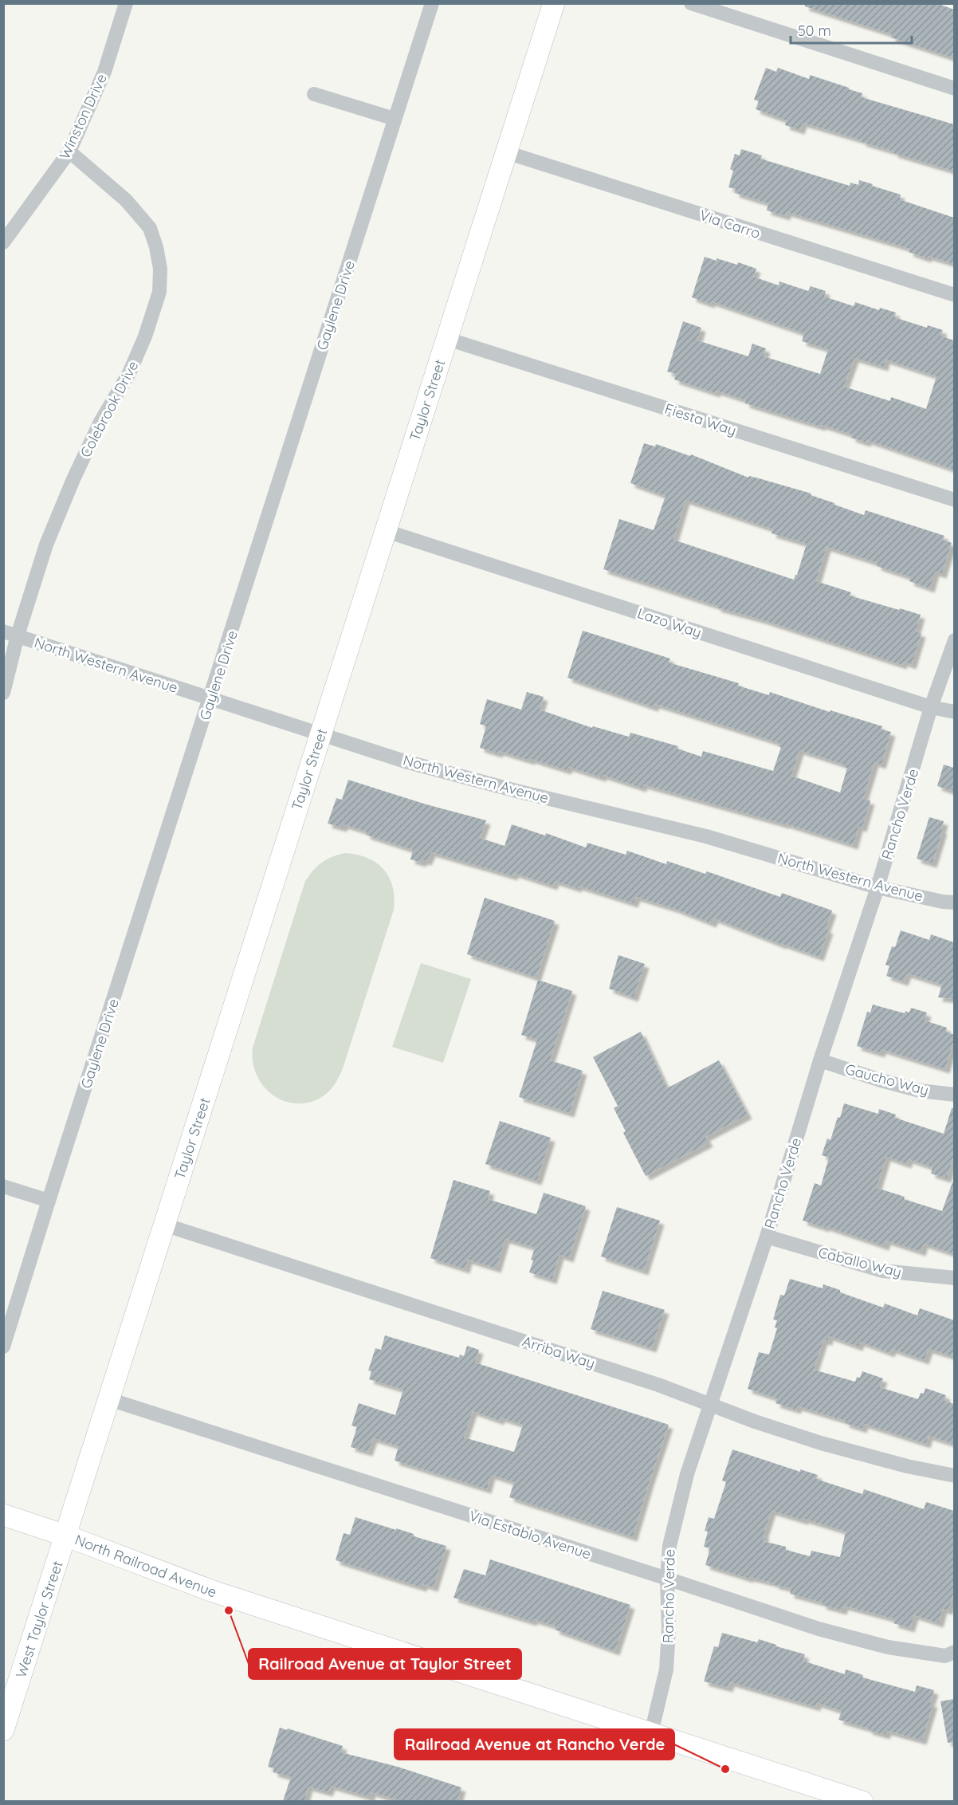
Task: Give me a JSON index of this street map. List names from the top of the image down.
{
  "streets": {
    "street": [
      "Winston Drive",
      "Via Carro",
      "Gaylene Drive",
      "Taylor Street",
      "Colebrook Drive",
      "Fiesta Way",
      "Lazo Way",
      "North Western Avenue",
      "Rancho Verde",
      "Gaucho Way",
      "Caballo Way",
      "Arriba Way",
      "Via Establo Avenue",
      "North Railroad Avenue",
      "West Taylor Street"
    ]
  },
  "crossings": [
    ["Winston Drive", "Colebrook Drive"],
    ["Via Carro", "Taylor Street"],
    ["Gaylene Drive", "North Western Avenue"],
    ["Taylor Street", "Fiesta Way"],
    ["Taylor Street", "Lazo Way"],
    ["Taylor Street", "North Western Avenue"],
    ["Taylor Street", "Arriba Way"],
    ["Taylor Street", "Via Establo Avenue"],
    ["Taylor Street", "North Railroad Avenue"],
    ["Taylor Street", "West Taylor Street"],
    ["Colebrook Drive", "North Western Avenue"],
    ["Lazo Way", "Rancho Verde"],
    ["North Western Avenue", "Rancho Verde"],
    ["Rancho Verde", "Gaucho Way"],
    ["Rancho Verde", "Caballo Way"],
    ["Rancho Verde", "Arriba Way"],
    ["Rancho Verde", "Via Establo Avenue"],
    ["Rancho Verde", "North Railroad Avenue"],
    ["North Railroad Avenue", "West Taylor Street"]
  ],
  "places": ["Railroad Avenue at Taylor Street", "Railroad Avenue at Rancho Verde"],
  "scale_bar": "50 m"
}
